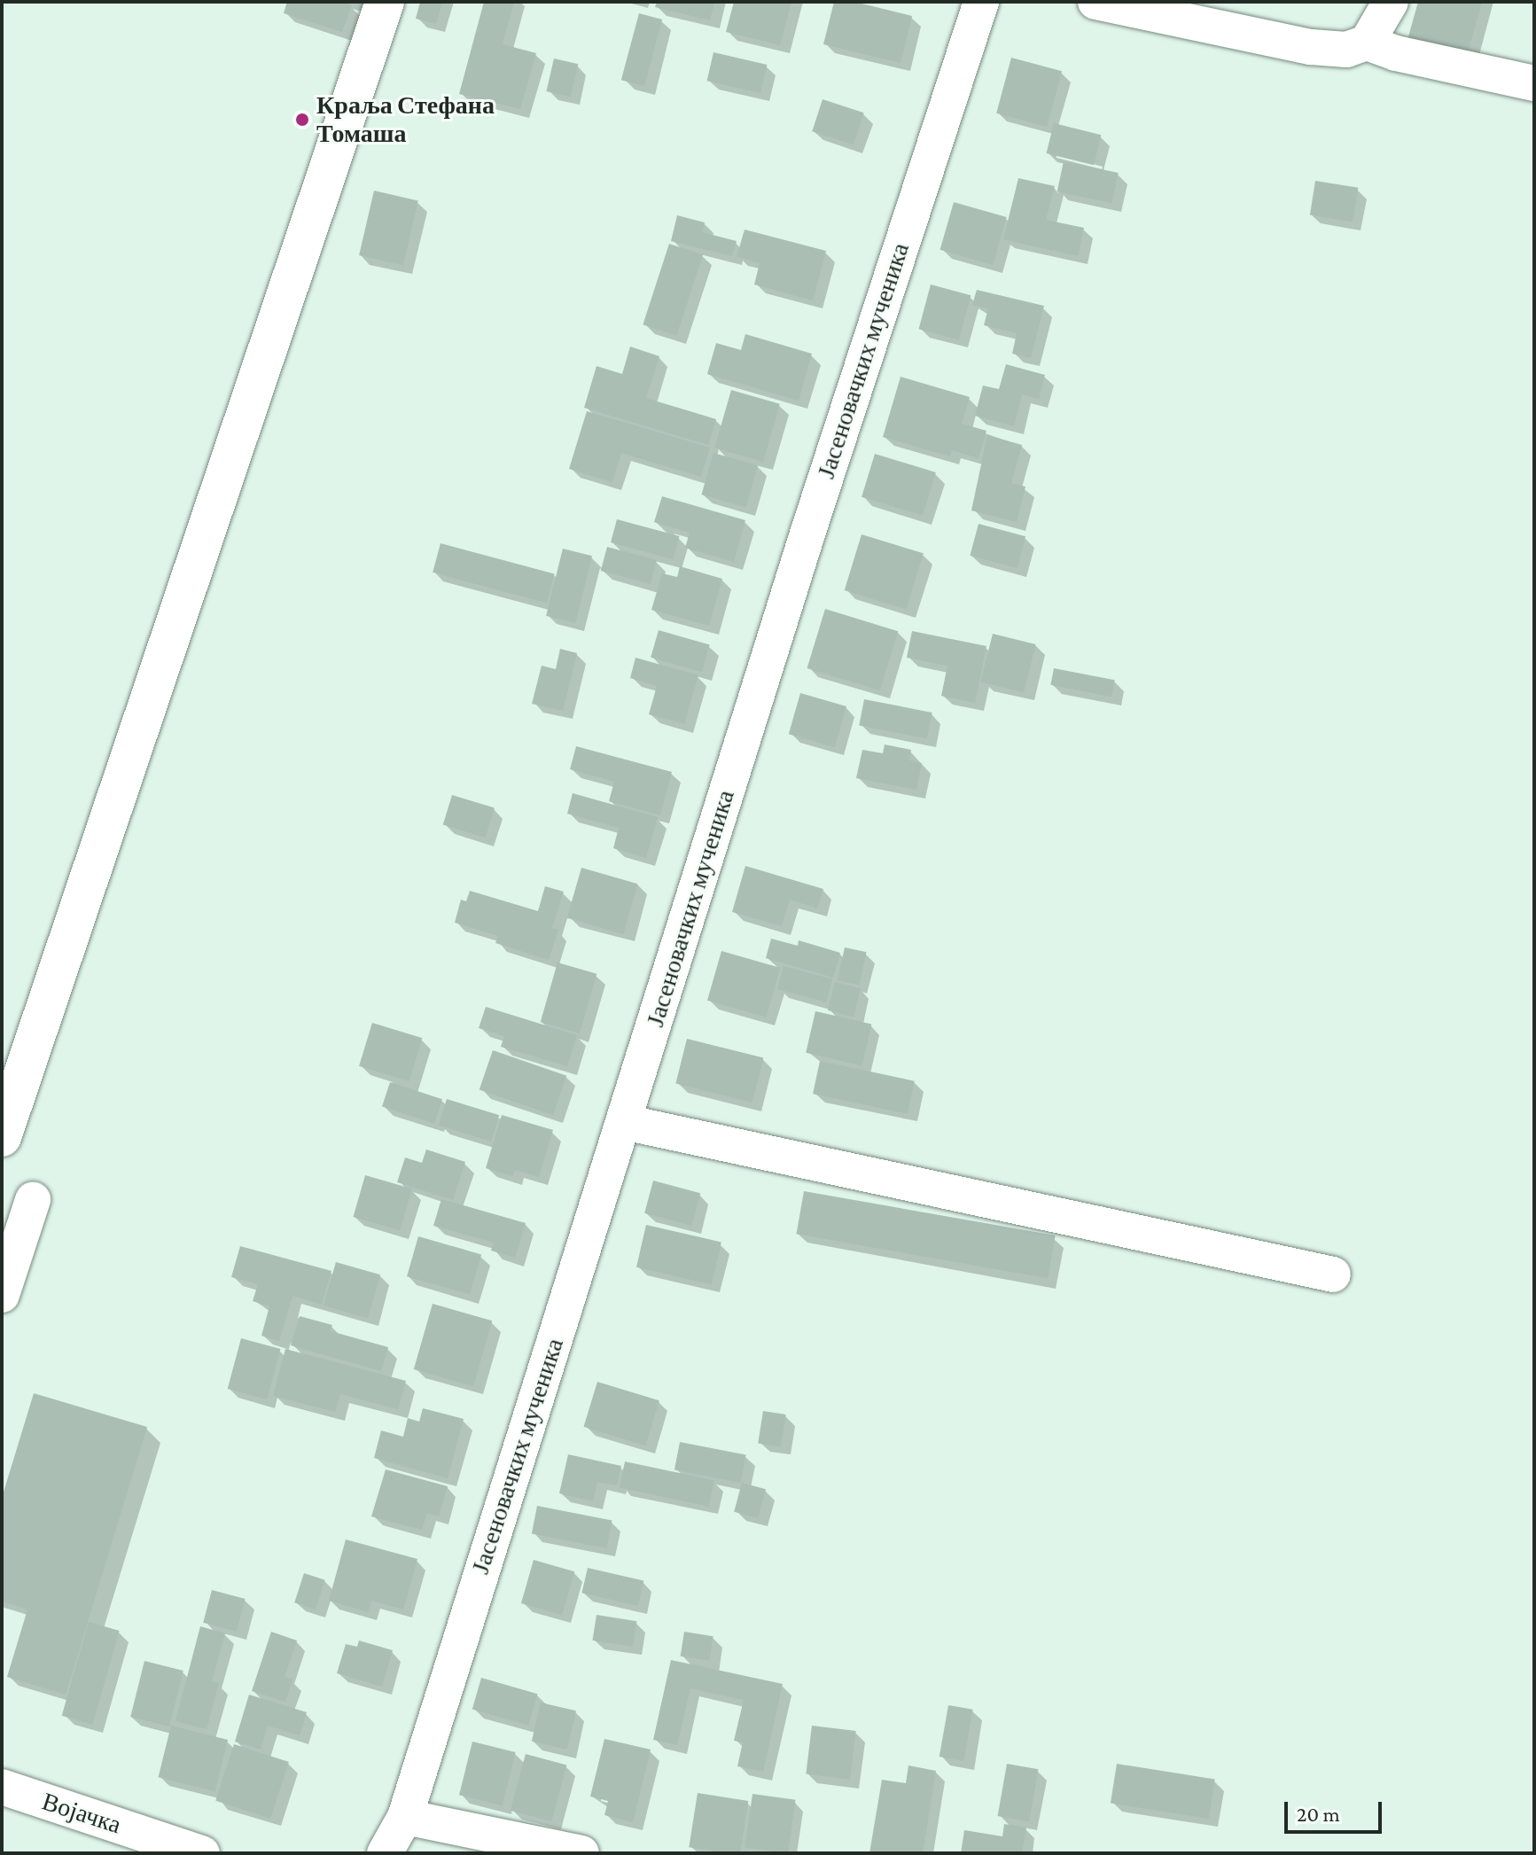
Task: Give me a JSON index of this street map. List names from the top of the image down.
{
  "streets": {
    "street": ["Јасеновачких мученика", "Војачка"]
  },
  "places": ["Краља Стефана Томаша"],
  "scale_bar": "20 m"
}
